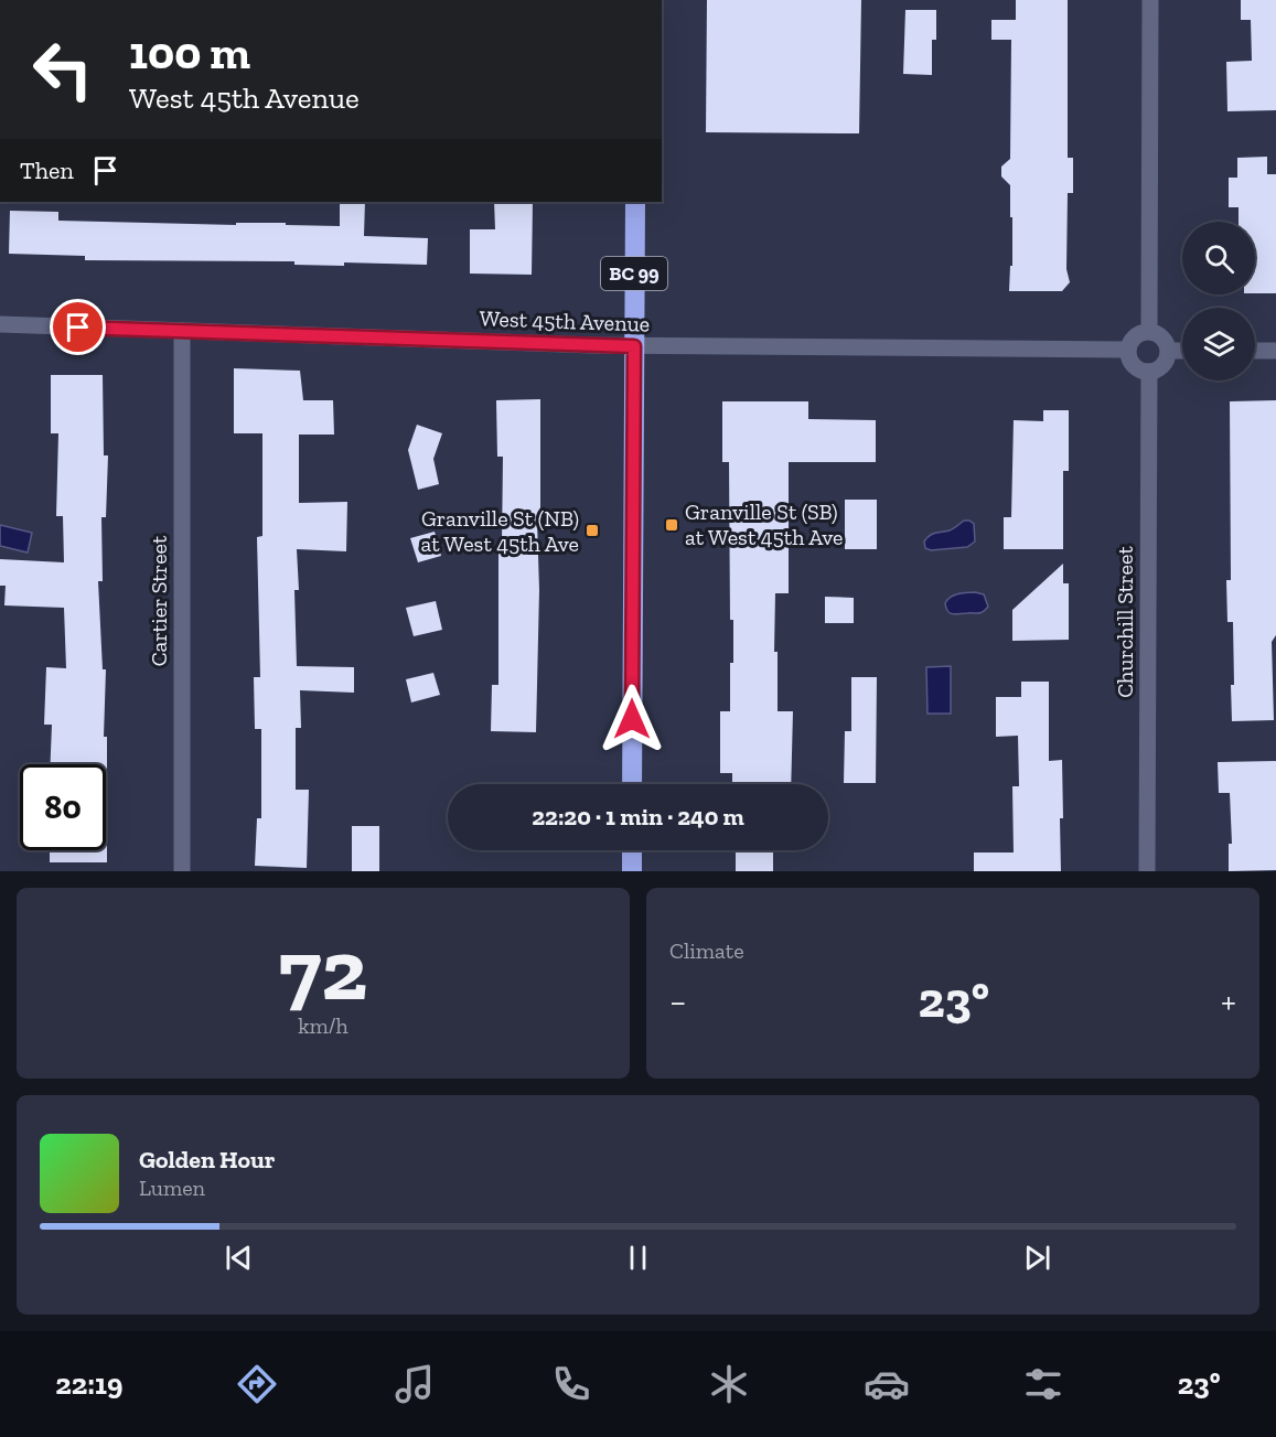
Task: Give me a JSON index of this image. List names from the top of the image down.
{
  "streets": {
    "highway": ["BC 99"],
    "street": ["West 45th Avenue", "Cartier Street", "Churchill Street"]
  },
  "crossings": [
    ["BC 99", "West 45th Avenue"],
    ["West 45th Avenue", "Cartier Street"],
    ["West 45th Avenue", "Churchill Street"]
  ],
  "places": {
    "transit": ["Granville St (SB) at West 45th Ave", "Granville St (NB) at West 45th Ave"]
  },
  "page": {
    "turn": ["100 m", "West 45th Avenue"],
    "then": "Then",
    "limit": "80",
    "trip": "22:20 · 1 min · 240 m",
    "tile": [
      ["72", "km/h"],
      "Climate"
    ],
    "heat": ["−", "23°", "+"],
    "song": ["Golden Hour", "Lumen"],
    "tabs": ["22:19", "23°"]
  }
}
